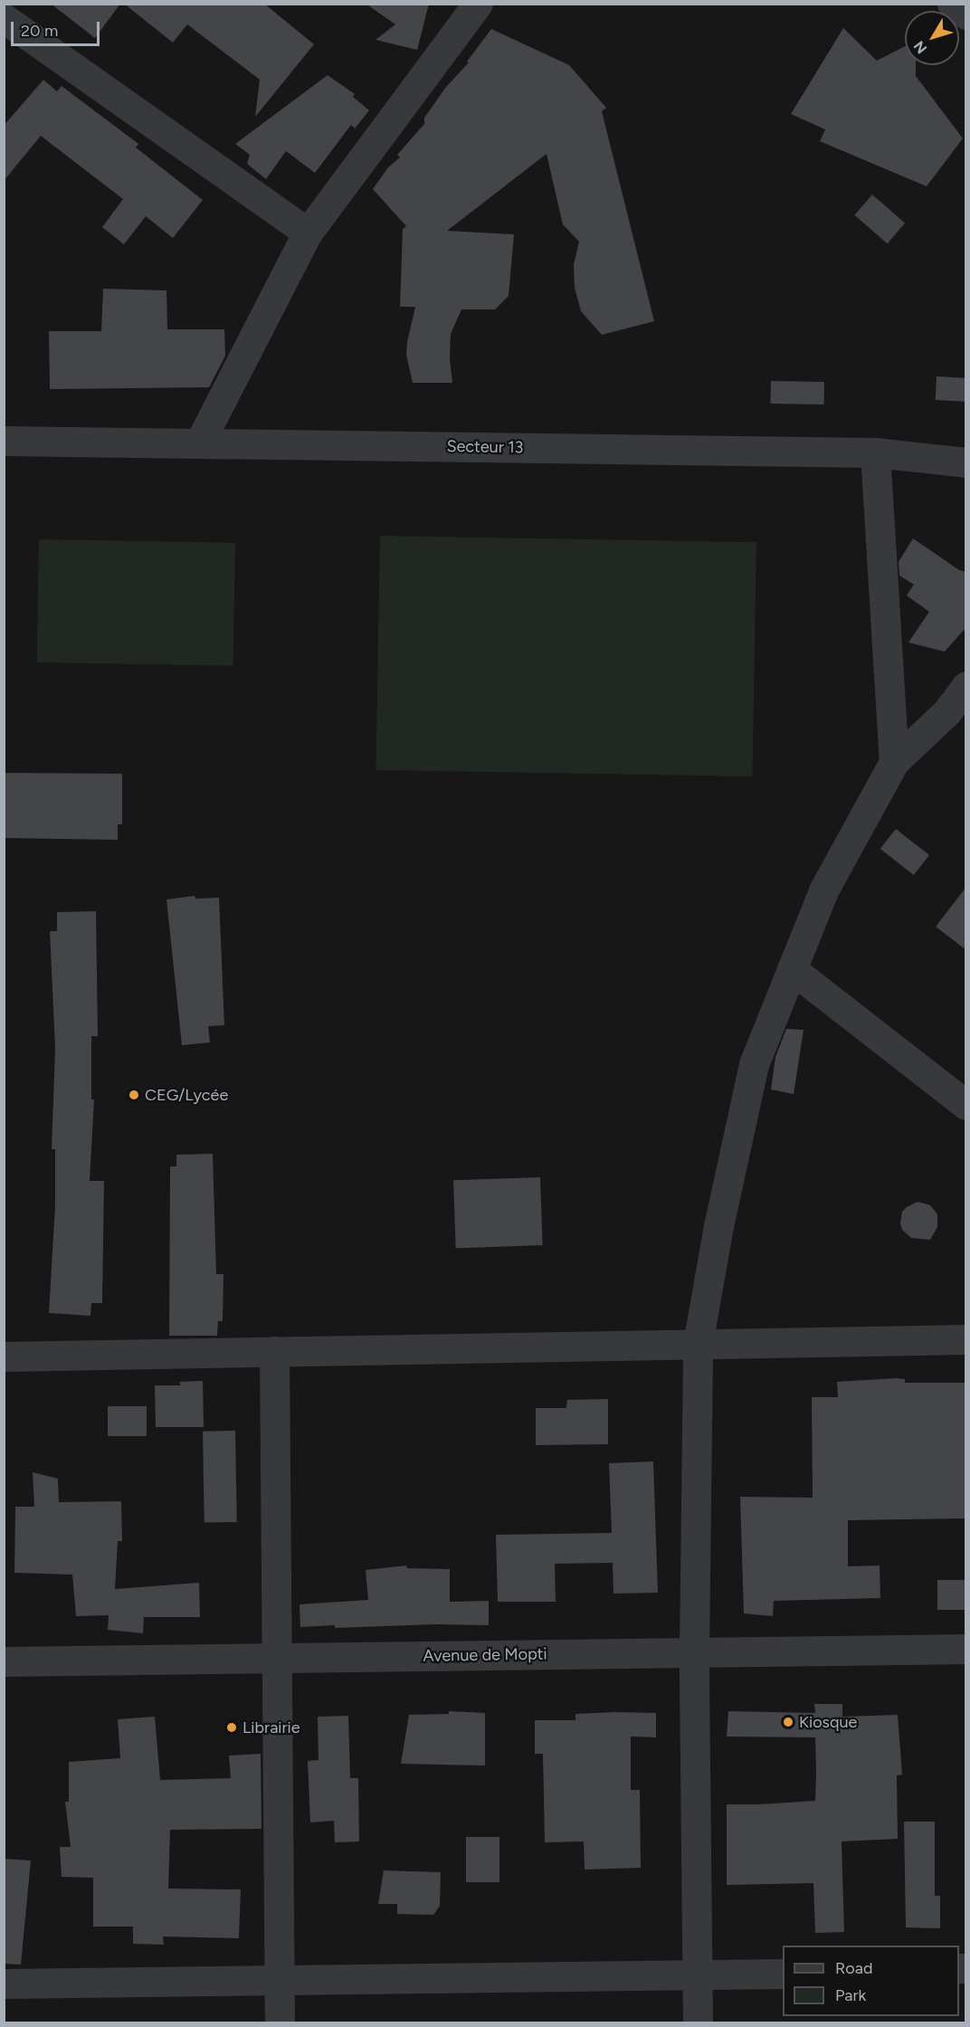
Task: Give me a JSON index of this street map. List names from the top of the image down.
{
  "streets": {
    "street": ["Secteur 13", "Avenue de Mopti"]
  },
  "places": ["CEG/Lycée", "Kiosque", "Librairie"],
  "legend": ["Road", "Park"],
  "scale_bar": "20 m",
  "north": "bottom left"
}
